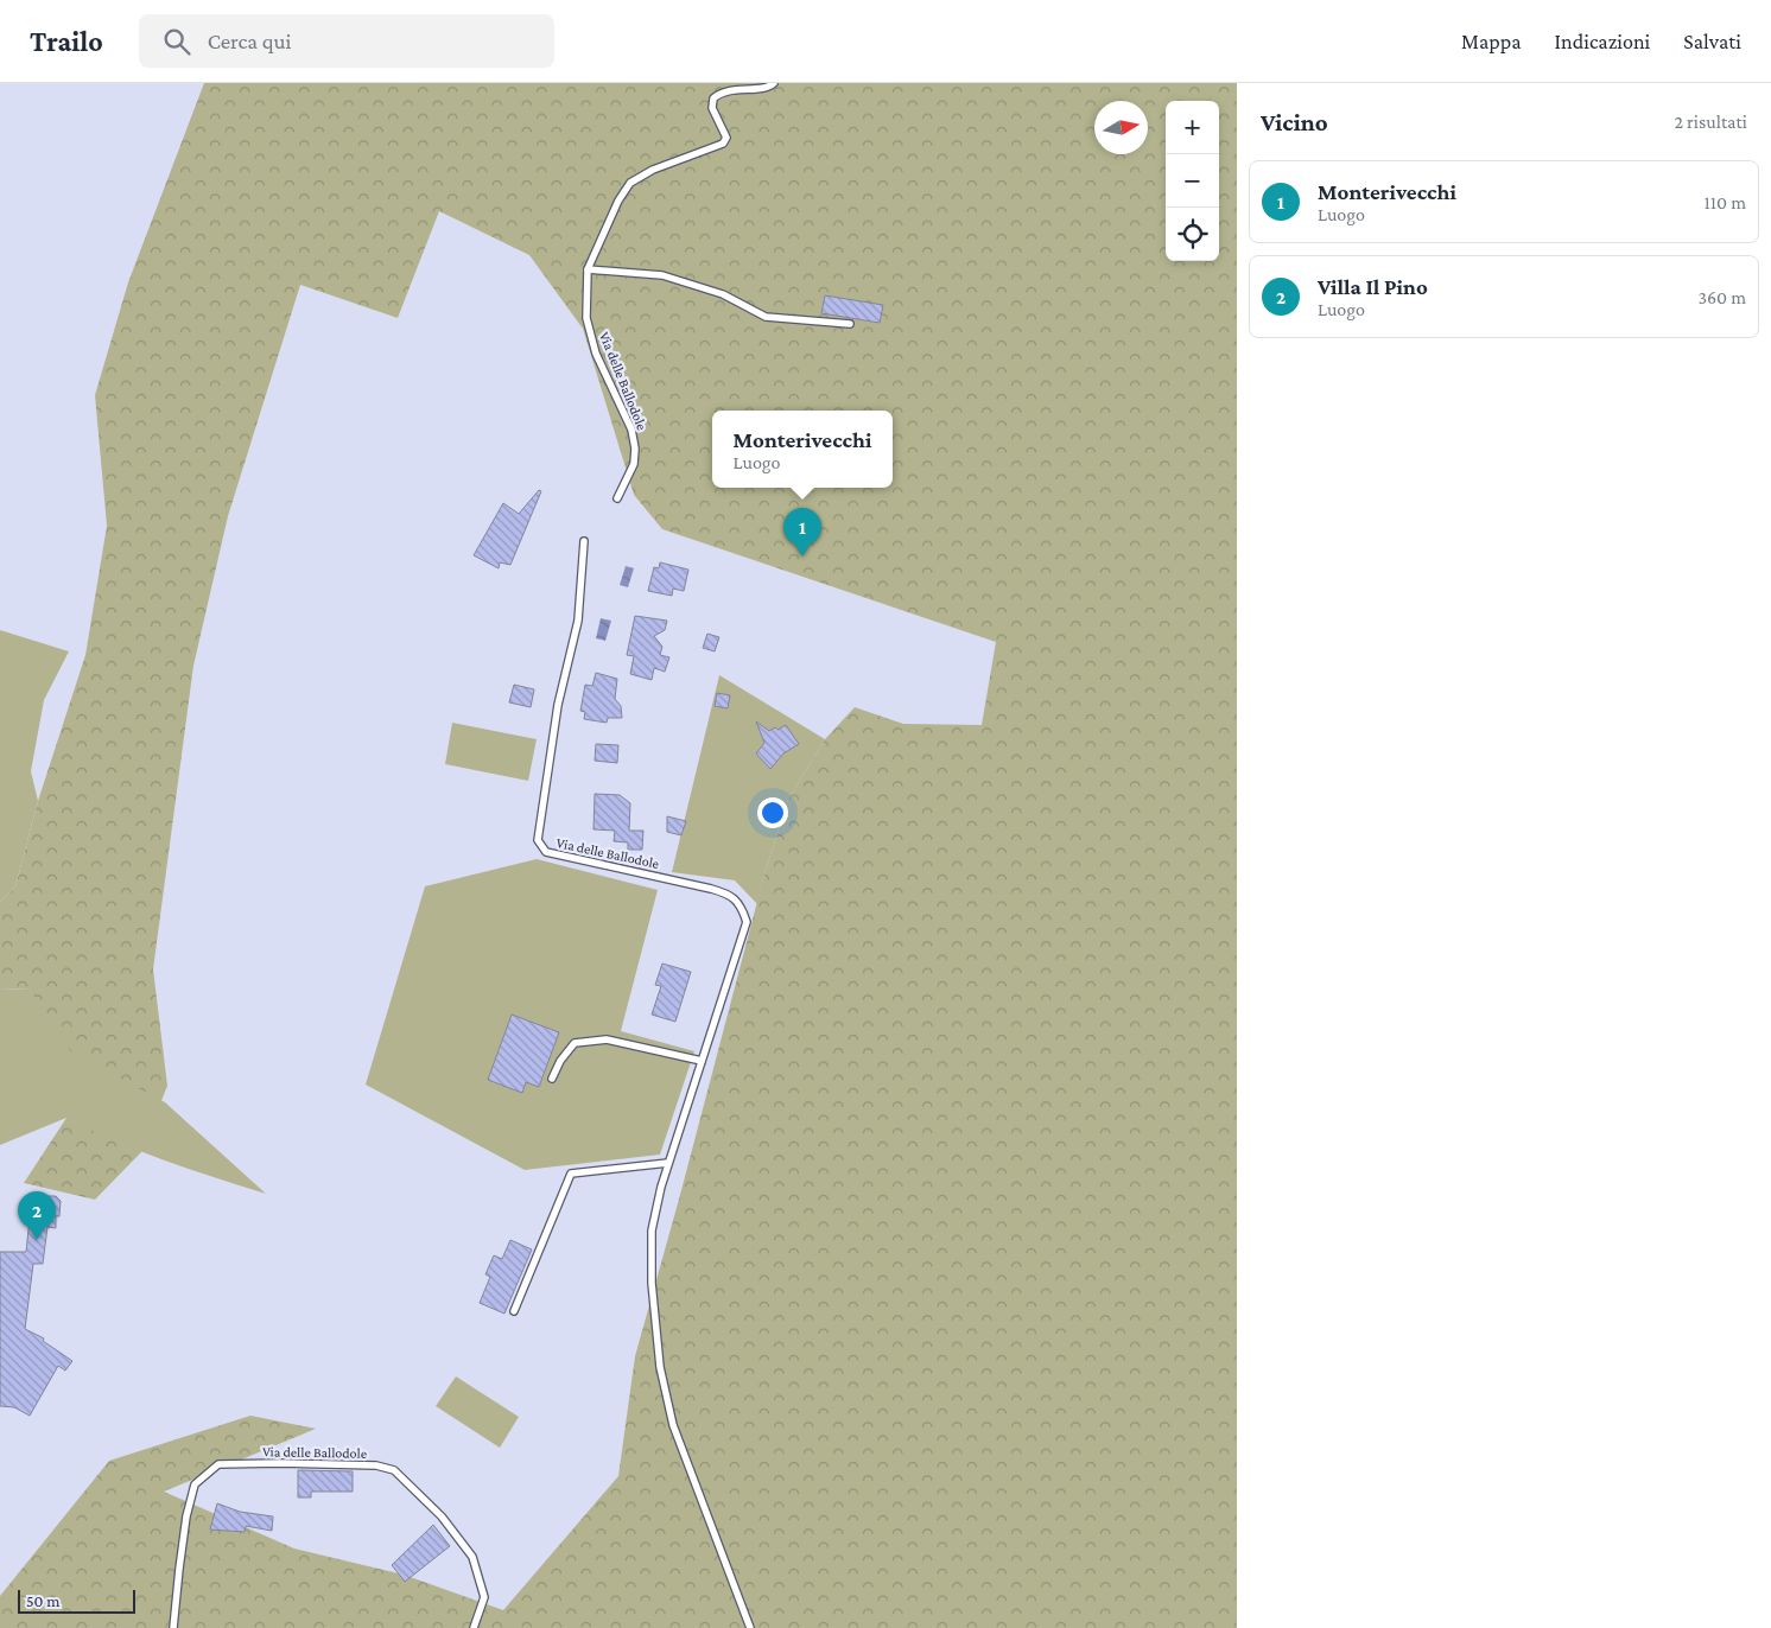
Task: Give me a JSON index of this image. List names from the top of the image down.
{
  "streets": {
    "lane": ["Via delle Ballodole"]
  },
  "scale_bar": "50 m",
  "north": "right",
  "page": {
    "header": "Trailo",
    "search": "Cerca qui",
    "nav": ["Mappa", "Indicazioni", "Salvati"],
    "heading": ["Vicino", "2 risultati"],
    "map_buttons": ["+", "−"],
    "list": [
      {
        "mark": "1",
        "name": "Monterivecchi",
        "note": "Luogo",
        "value": "110 m"
      },
      {
        "mark": "2",
        "name": "Villa Il Pino",
        "note": "Luogo",
        "value": "360 m"
      }
    ],
    "popup": ["Monterivecchi", "Luogo"],
    "pins": ["1", "2"],
    "scale": "50 m"
  }
}
